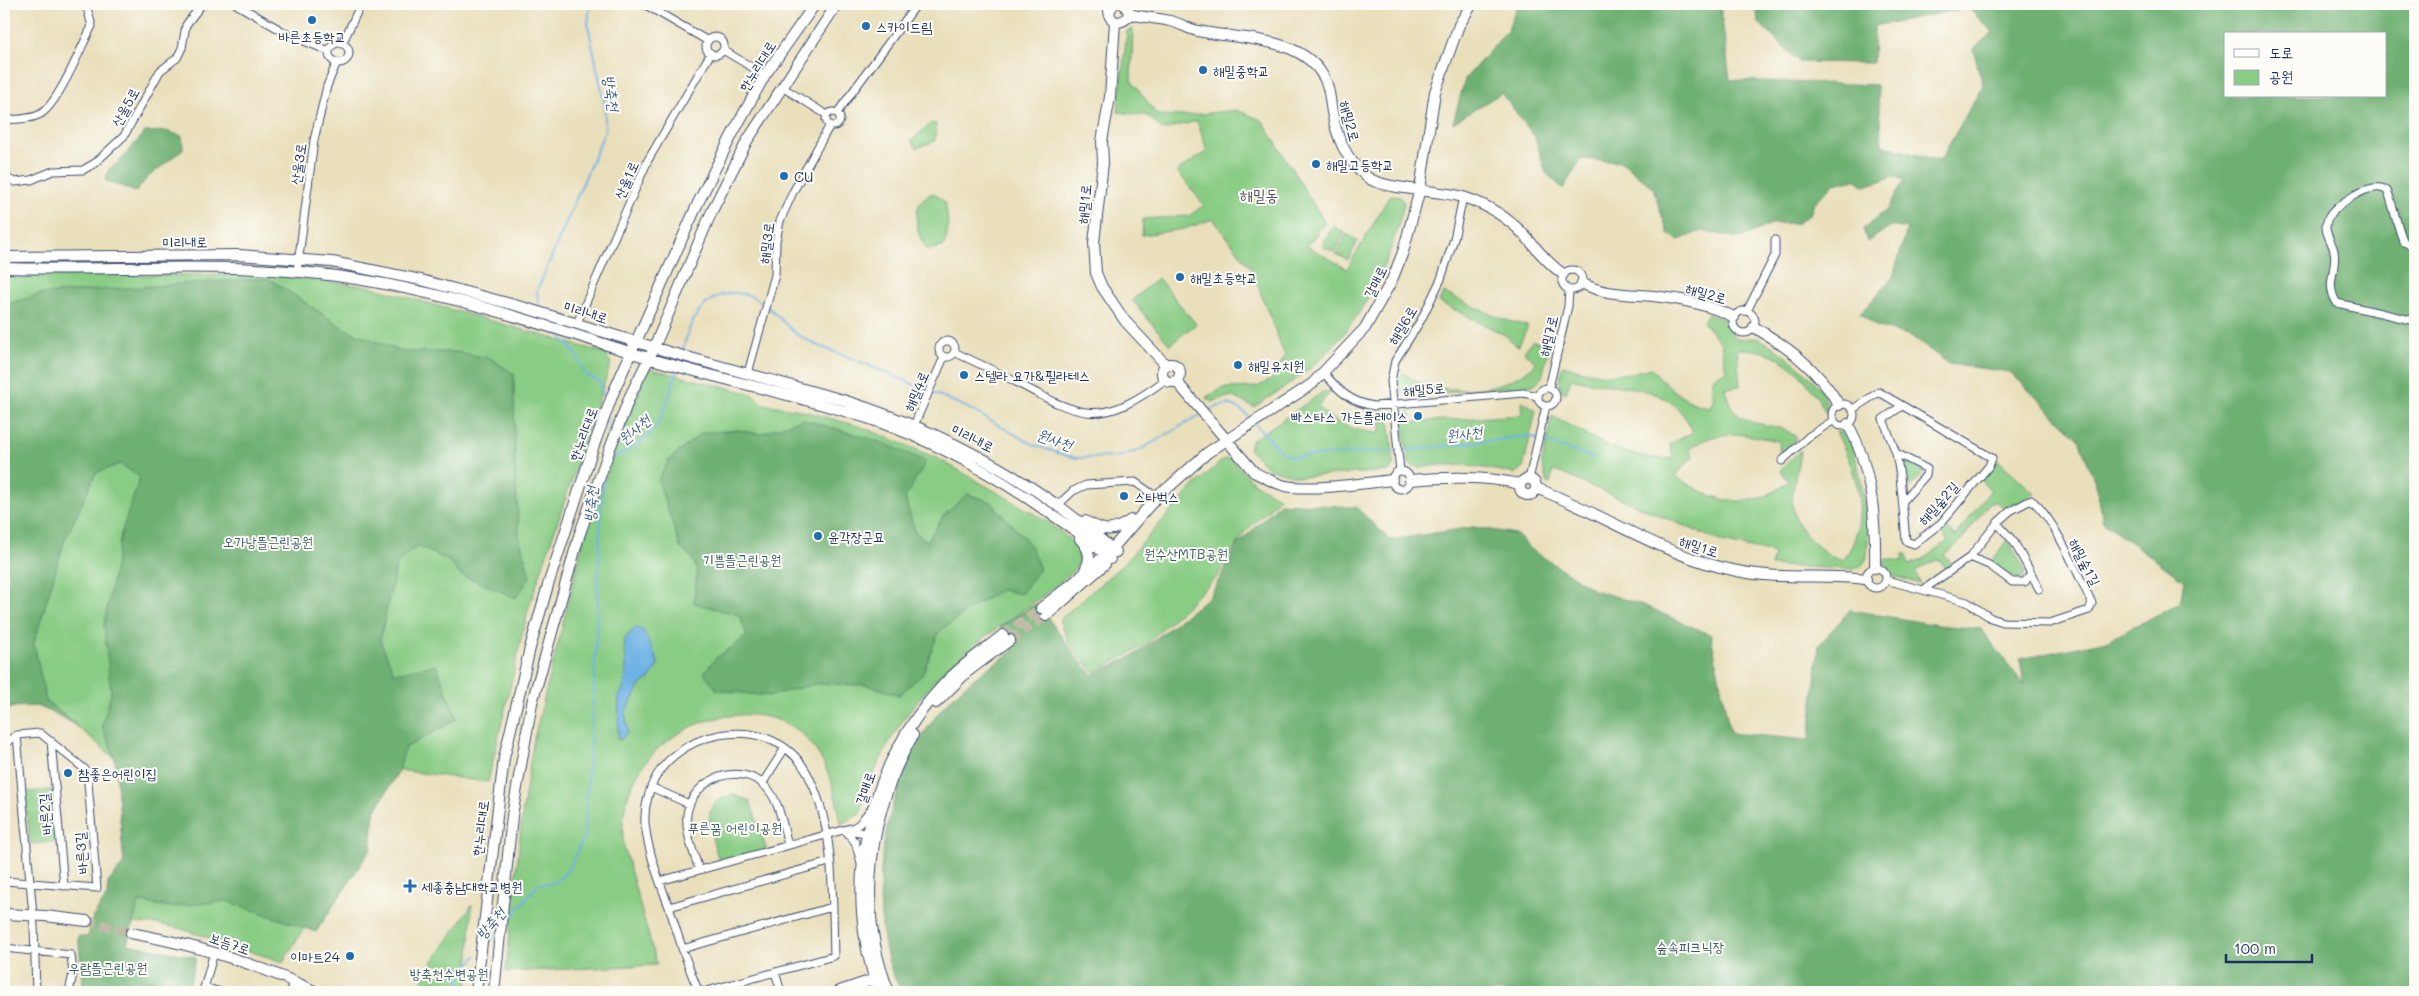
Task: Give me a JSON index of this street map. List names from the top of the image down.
{
  "streets": {
    "street": [
      "한누리대로",
      "산울5로",
      "해밀2로",
      "산울3로",
      "산울1로",
      "해밀1로",
      "미리내로",
      "해밀3로",
      "갈매로",
      "해밀6로",
      "해밀7로",
      "해밀5로",
      "해밀4로",
      "해밀숲2길",
      "해밀숲1길",
      "바른2길",
      "바른3길",
      "보듬7로"
    ]
  },
  "crossings": [
    ["한누리대로", "미리내로"],
    ["해밀2로", "갈매로"],
    ["해밀2로", "해밀6로"],
    ["해밀2로", "해밀7로"],
    ["산울3로", "미리내로"],
    ["산울1로", "미리내로"],
    ["해밀1로", "해밀숲1길"],
    ["미리내로", "해밀3로"],
    ["미리내로", "갈매로"],
    ["미리내로", "해밀4로"],
    ["갈매로", "해밀5로"],
    ["해밀6로", "해밀5로"],
    ["해밀7로", "해밀5로"],
    ["바른2길", "바른3길"]
  ],
  "districts": ["해밀동"],
  "water": ["방축천", "원사천"],
  "parks": [
    "오가낭뜰근린공원",
    "원수산MTB공원",
    "기쁨뜰근린공원",
    "푸른꿈 어린이공원",
    "숲속피크닉장",
    "우람뜰근린공원",
    "방축천수변공원"
  ],
  "places": {
    "other": [
      "바른초등학교",
      "스카이드림",
      "해밀중학교",
      "해밀고등학교",
      "CU",
      "해밀초등학교",
      "해밀유치원",
      "스텔라 요가&필라테스",
      "빠스타스 가든플레이스",
      "스타벅스",
      "윤각장군묘",
      "참좋은어린이집",
      "이마트24"
    ],
    "health": ["세종충남대학교병원"]
  },
  "legend": ["도로", "공원"],
  "scale_bar": "100 m"
}
